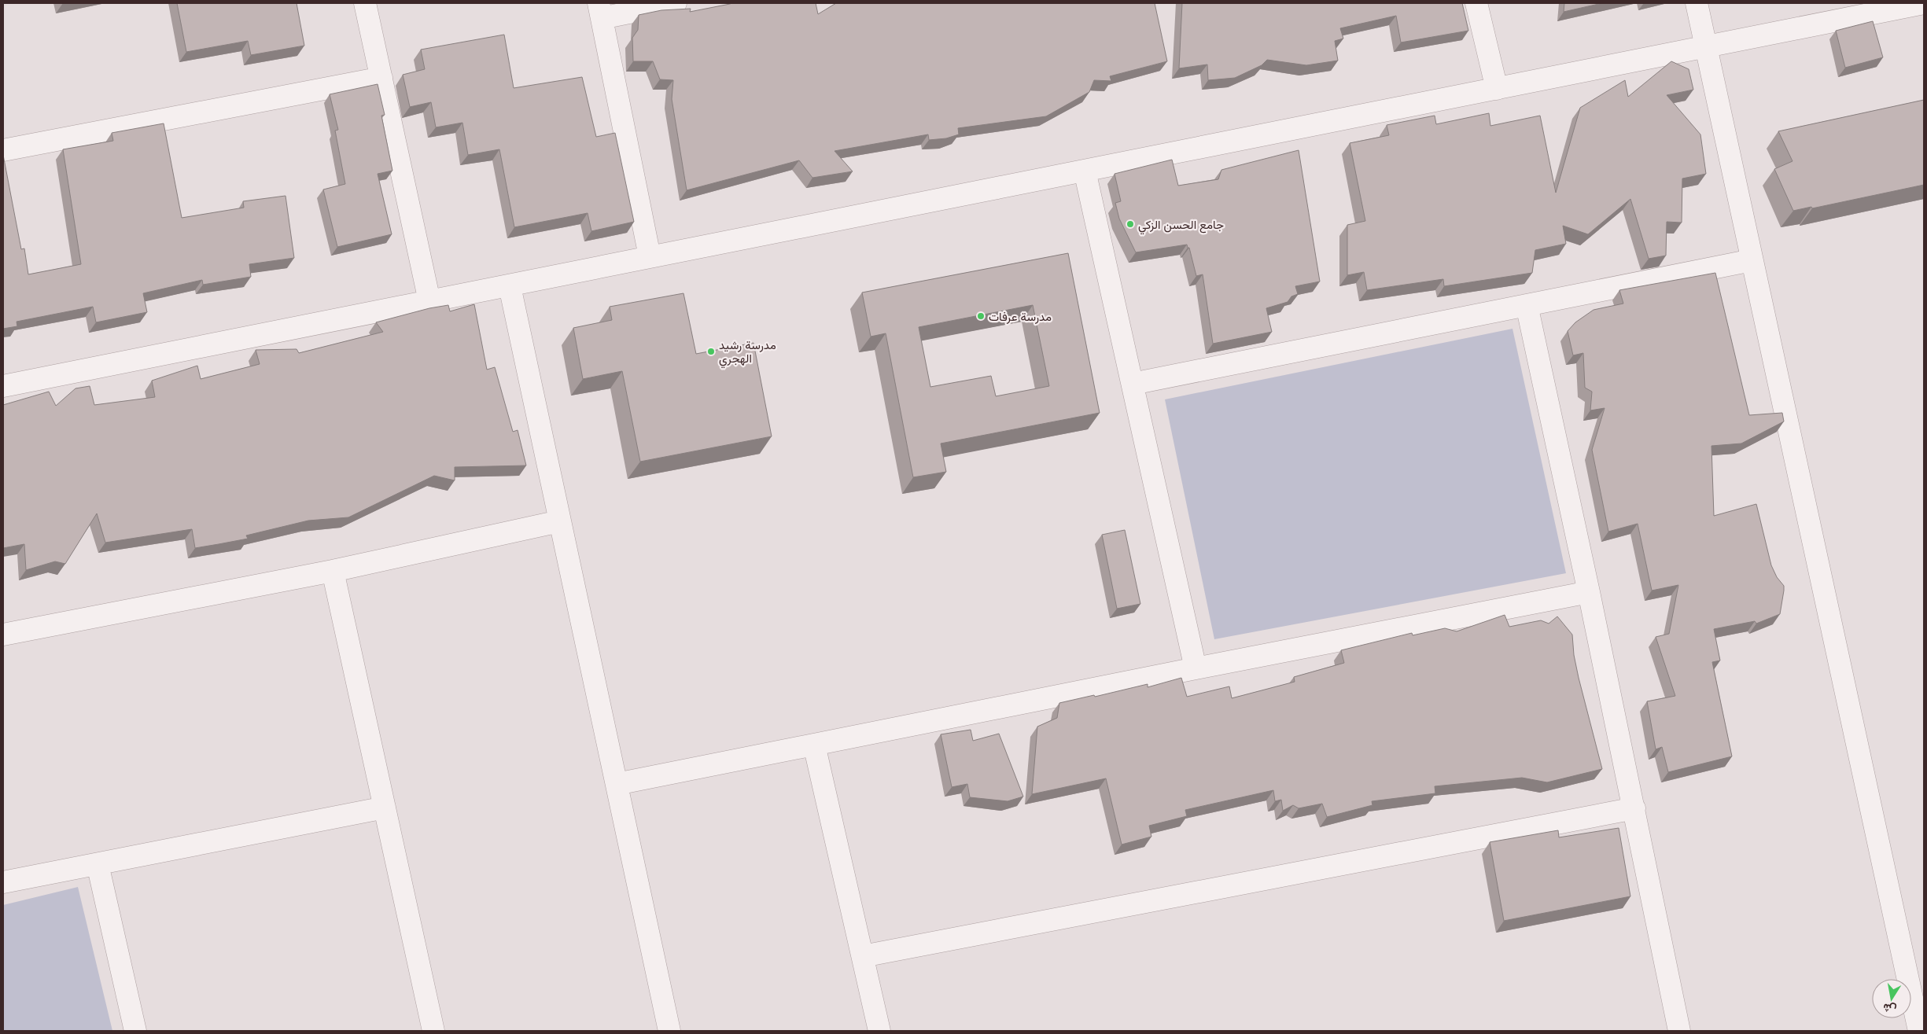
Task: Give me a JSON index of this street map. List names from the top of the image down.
{
  "places": ["جامع الحسن الزكي", "مدرسة عرفات", "مدرسة رشيد الهجري"],
  "north": "bottom"
}
